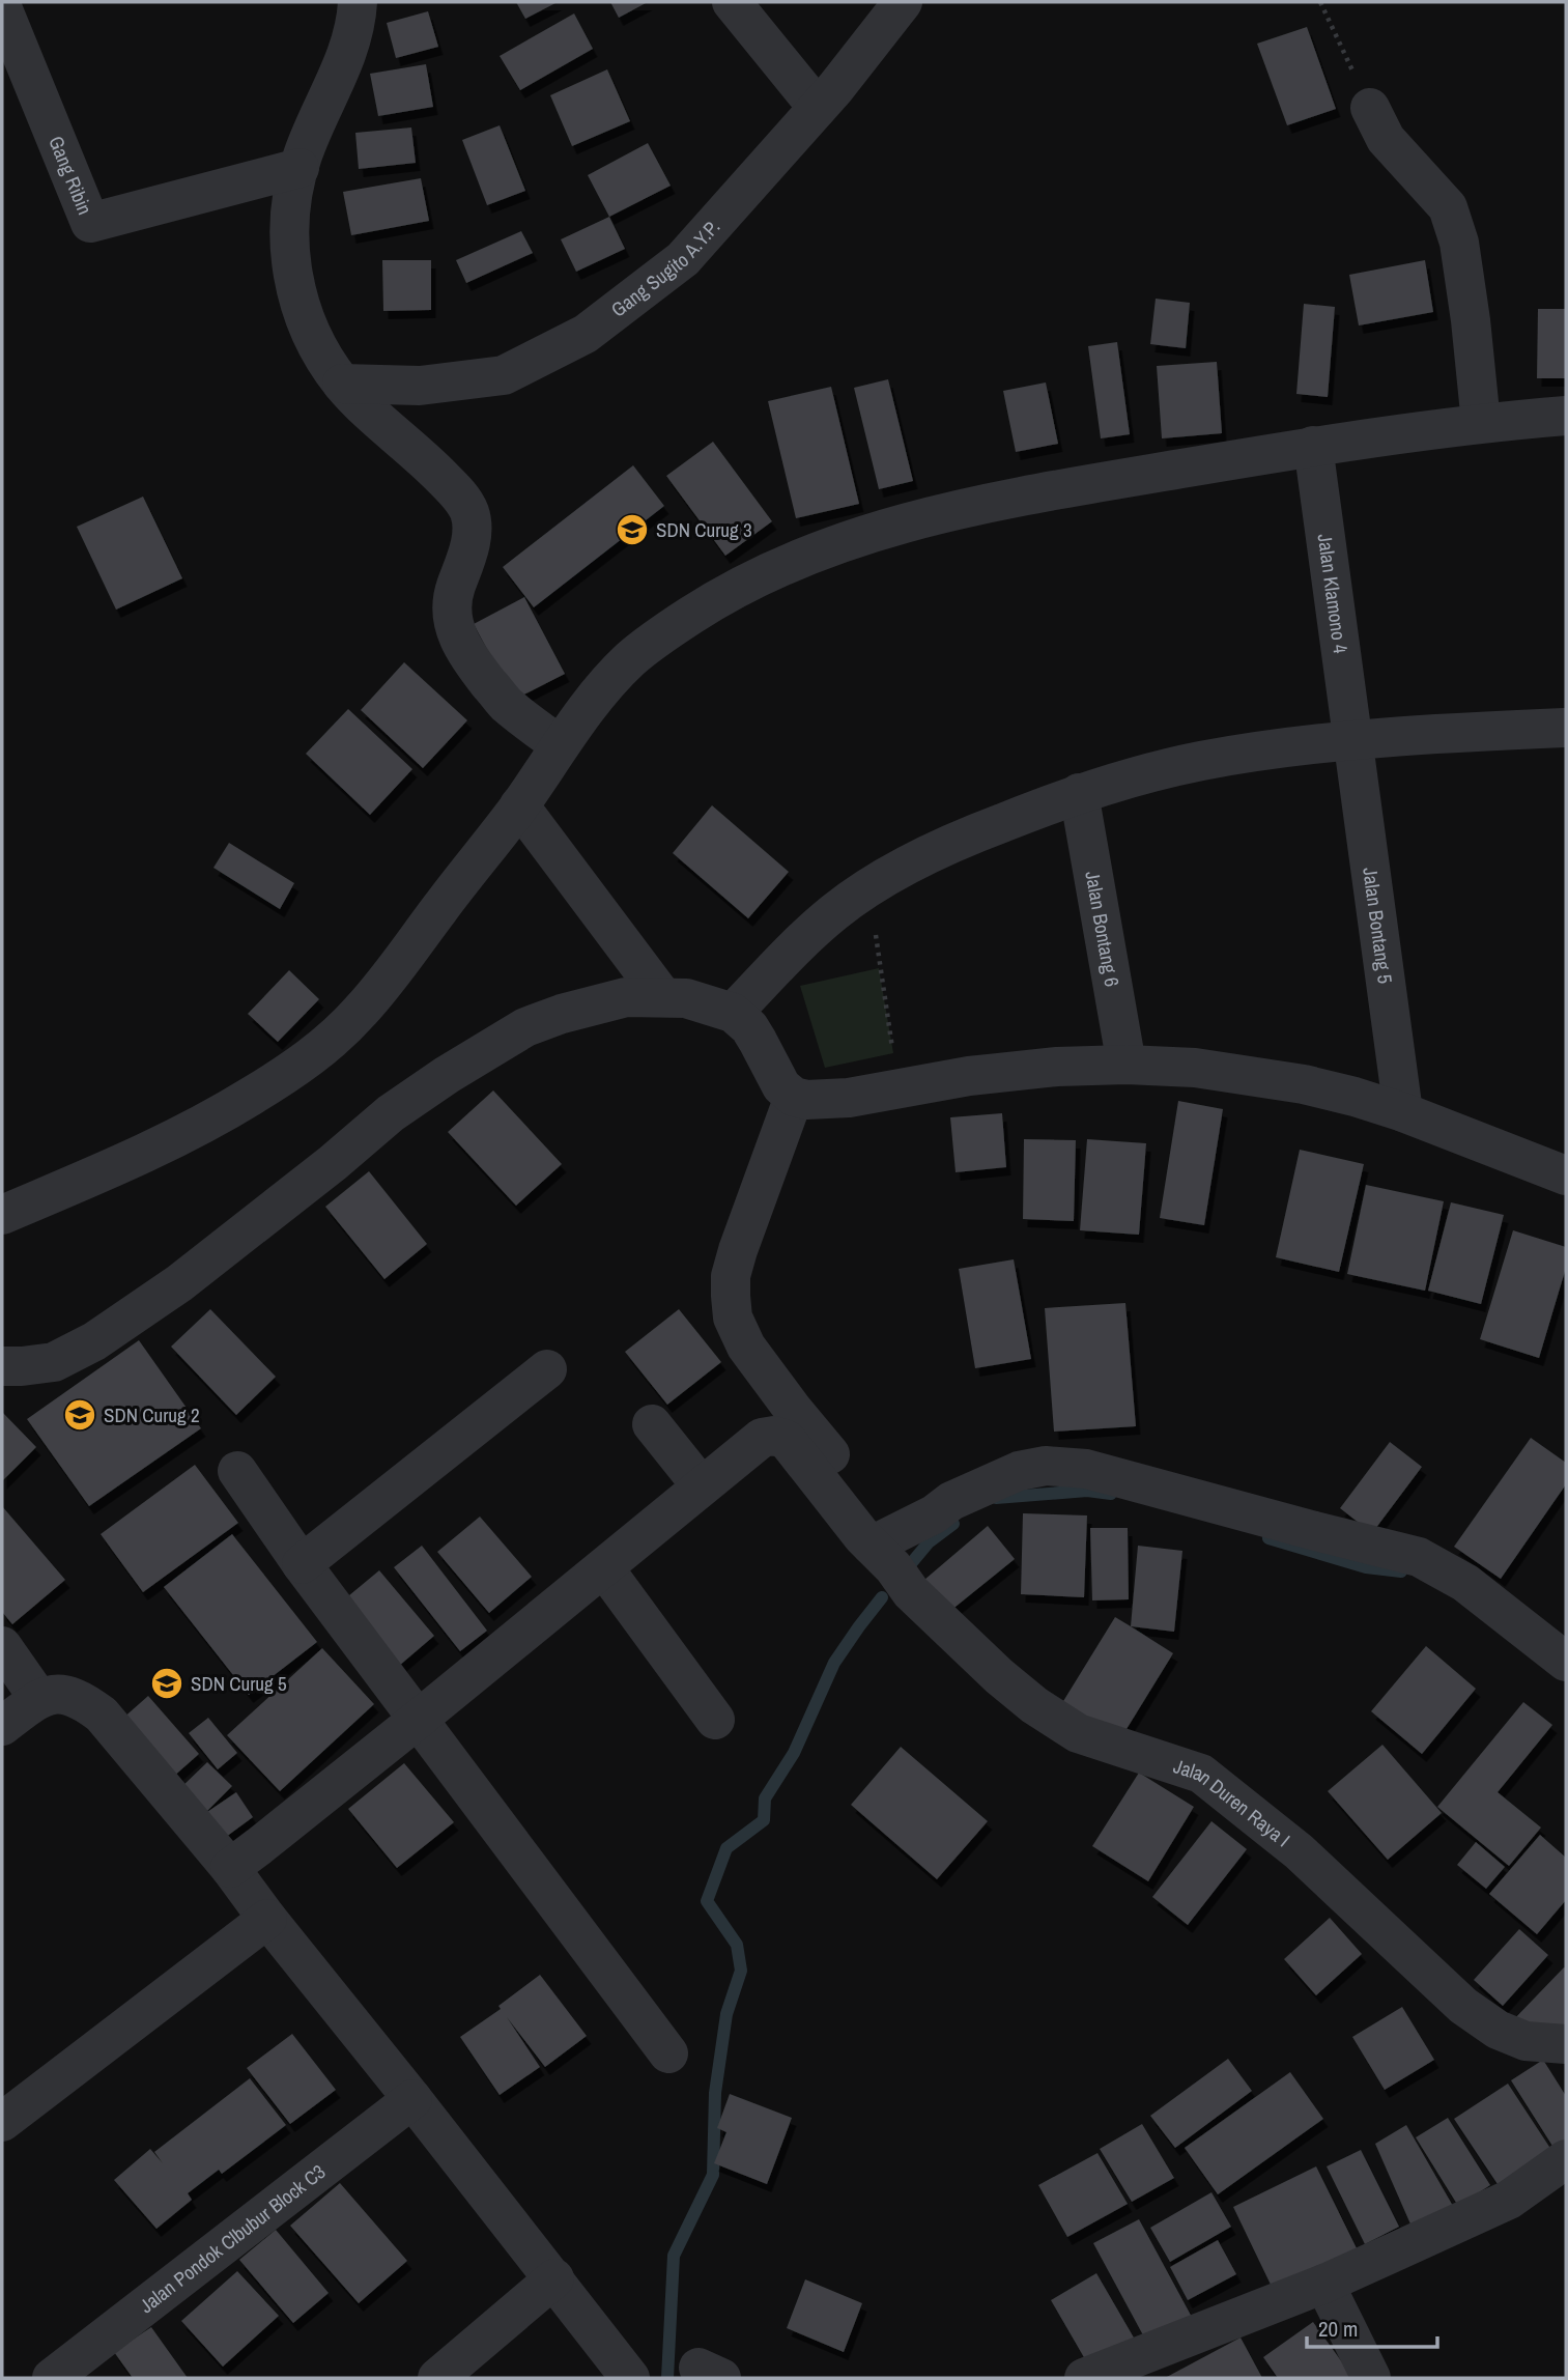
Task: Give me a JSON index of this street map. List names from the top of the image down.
{
  "streets": {
    "street": [
      "Gang Ribin",
      "Gang Sugito A.Y.P.",
      "Jalan Klamono 4",
      "Jalan Bontang 5",
      "Jalan Bontang 6",
      "Jalan Duren Raya I",
      "Jalan Pondok Clbubur Block C3"
    ]
  },
  "crossings": [
    ["Jalan Klamono 4", "Jalan Bontang 5"]
  ],
  "places": {
    "school or university": ["SDN Curug 3", "SDN Curug 2", "SDN Curug 5"]
  },
  "scale_bar": "20 m"
}
